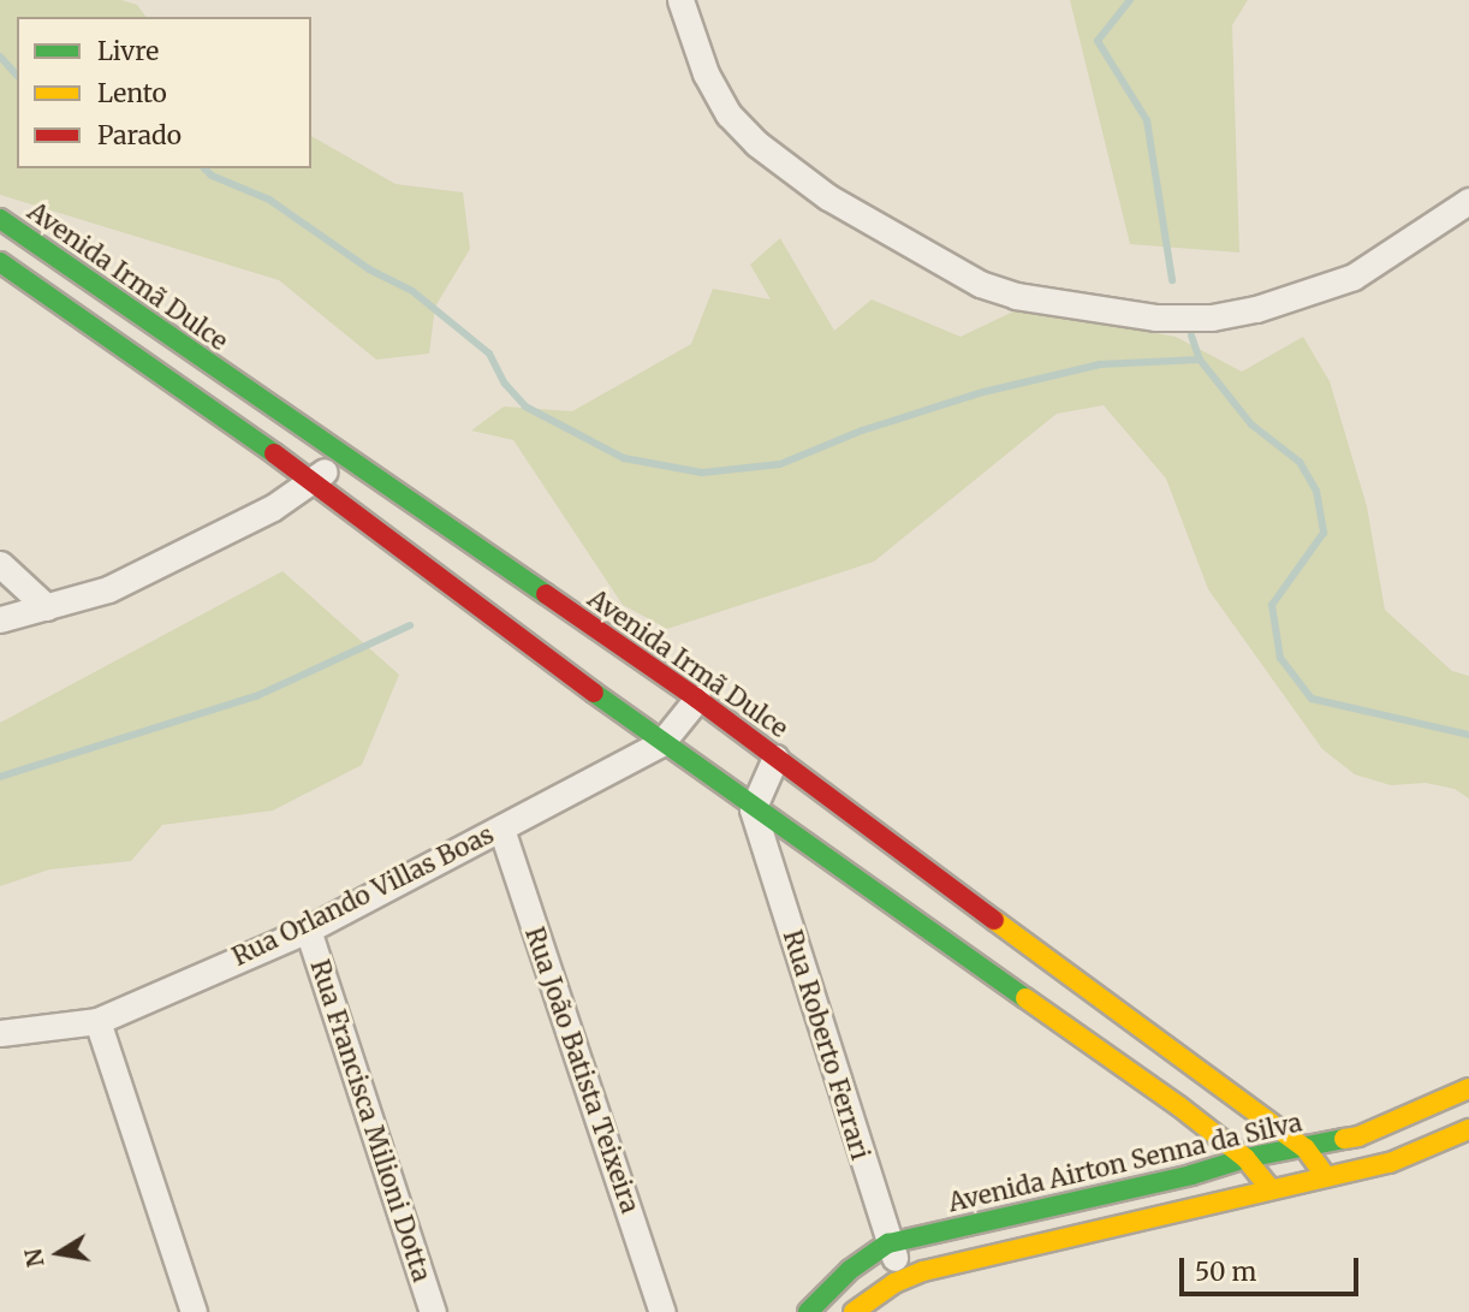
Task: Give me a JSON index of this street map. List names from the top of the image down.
{
  "streets": {
    "street": [
      "Avenida Irmã Dulce",
      "Rua Orlando Villas Boas",
      "Rua Roberto Ferrari",
      "Rua João Batista Teixeira",
      "Rua Francisca Milioni Dotta",
      "Avenida Airton Senna da Silva"
    ]
  },
  "crossings": [
    ["Avenida Irmã Dulce", "Rua Orlando Villas Boas"],
    ["Avenida Irmã Dulce", "Avenida Airton Senna da Silva"],
    ["Rua Orlando Villas Boas", "Rua João Batista Teixeira"],
    ["Rua Orlando Villas Boas", "Rua Francisca Milioni Dotta"],
    ["Rua Roberto Ferrari", "Avenida Airton Senna da Silva"]
  ],
  "legend": ["Livre", "Lento", "Parado"],
  "scale_bar": "50 m",
  "north": "left"
}
